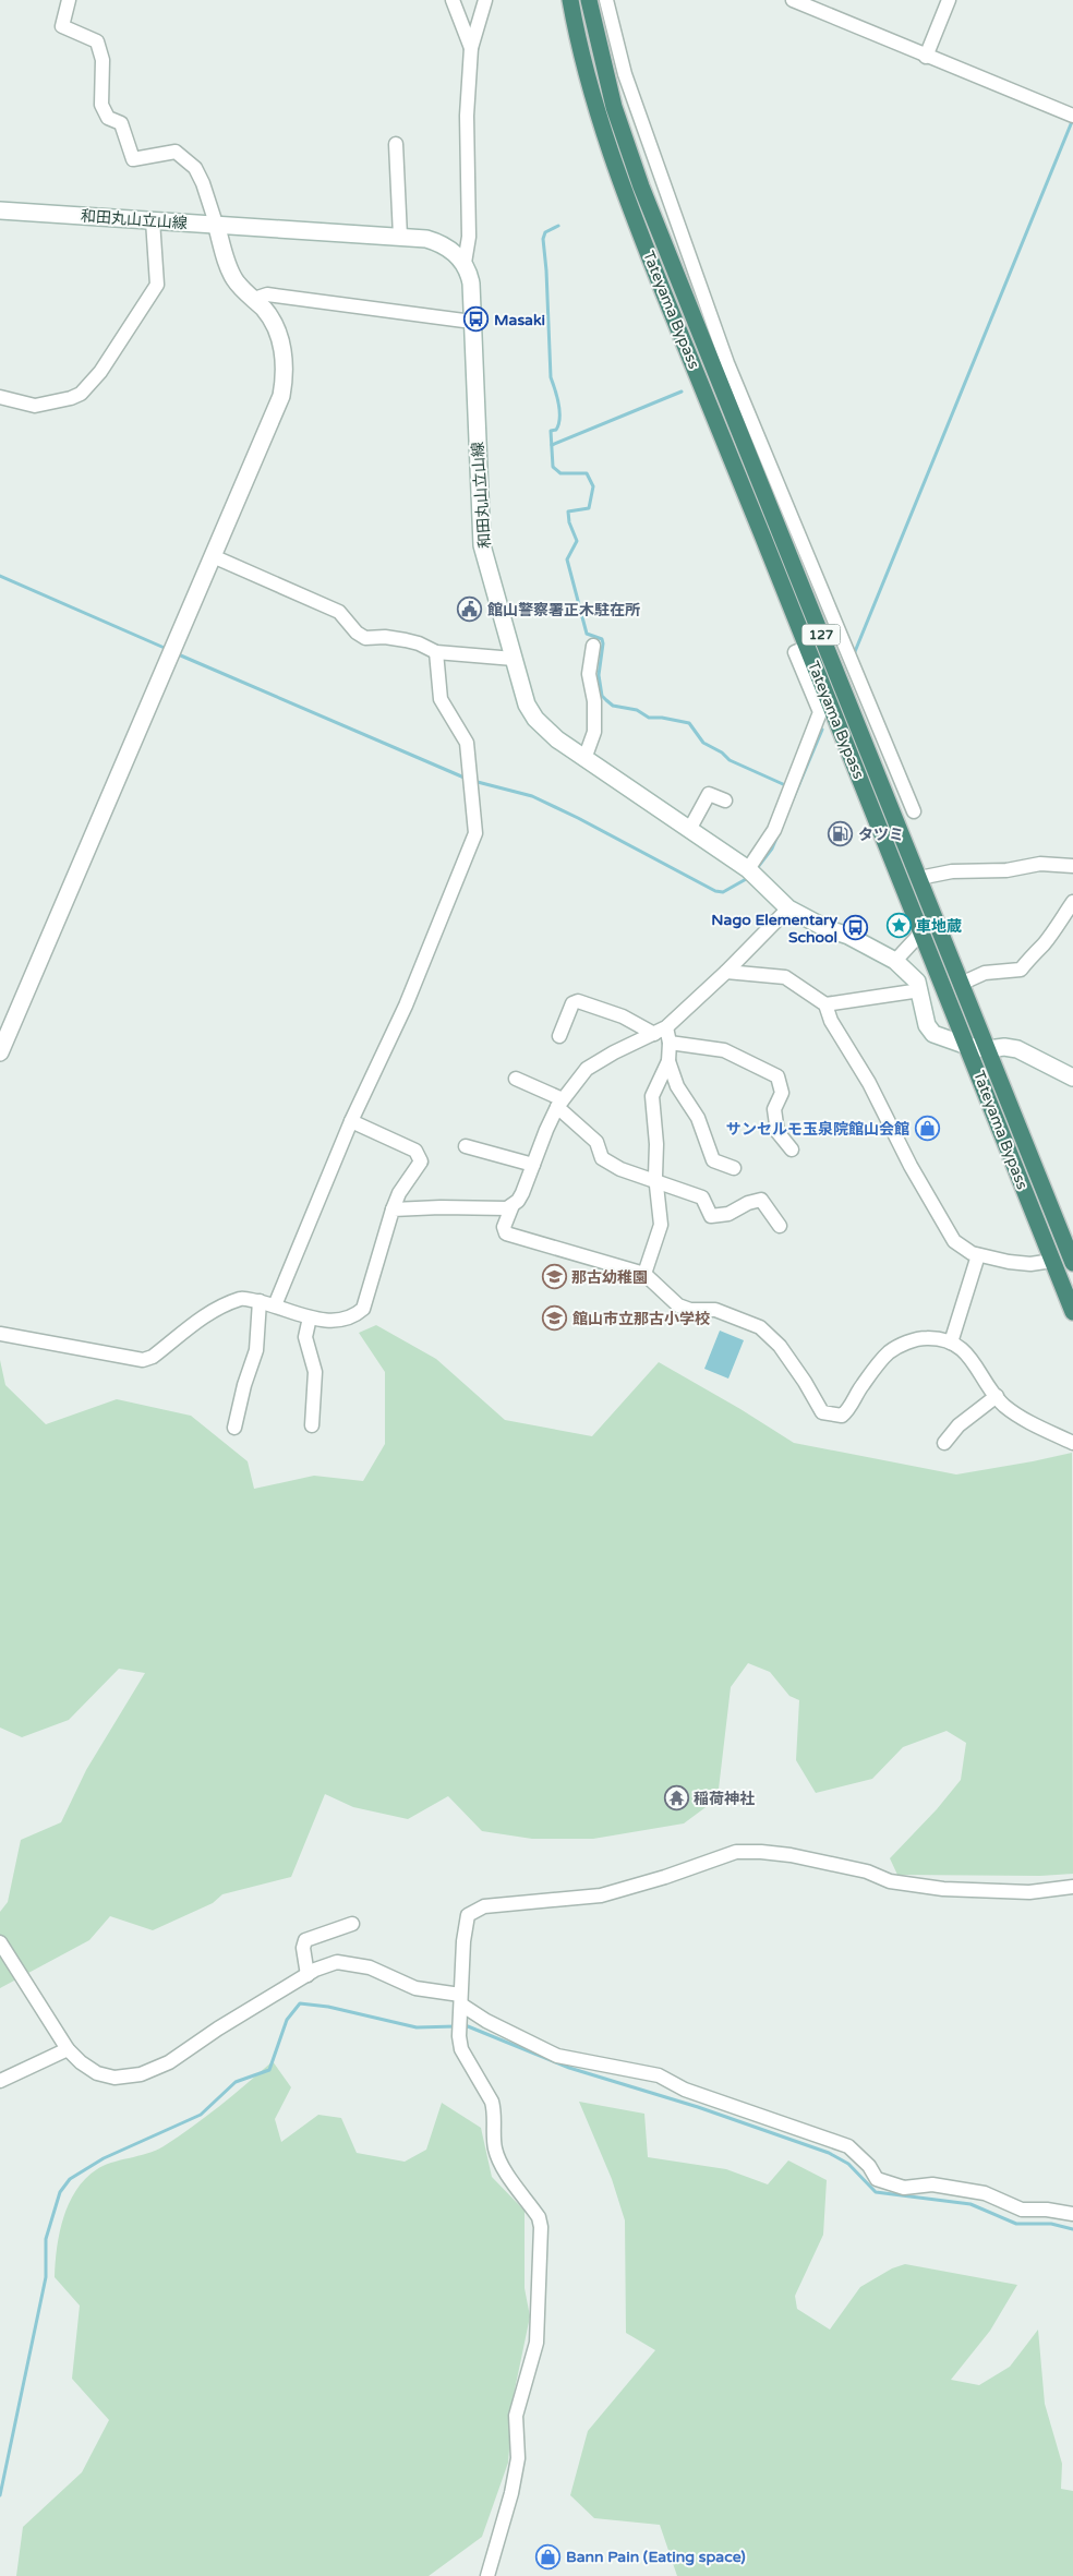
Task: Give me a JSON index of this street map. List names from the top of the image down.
{
  "streets": {
    "highway": ["Tateyama Bypass", "127"],
    "main road": ["和田丸山立山線"]
  },
  "crossings": [
    ["和田丸山立山線", "Tateyama Bypass"]
  ],
  "places": {
    "bus stop": ["Masaki", "Nago Elementary School"],
    "public building": ["館山警察署正木駐在所"],
    "fuel station": ["タツミ"],
    "place": ["車地蔵"],
    "shop": ["サンセルモ玉泉院館山会館", "Bann Pain (Eating space)"],
    "school or university": ["那古幼稚園", "館山市立那古小学校"],
    "temple": ["稲荷神社"]
  }
}
